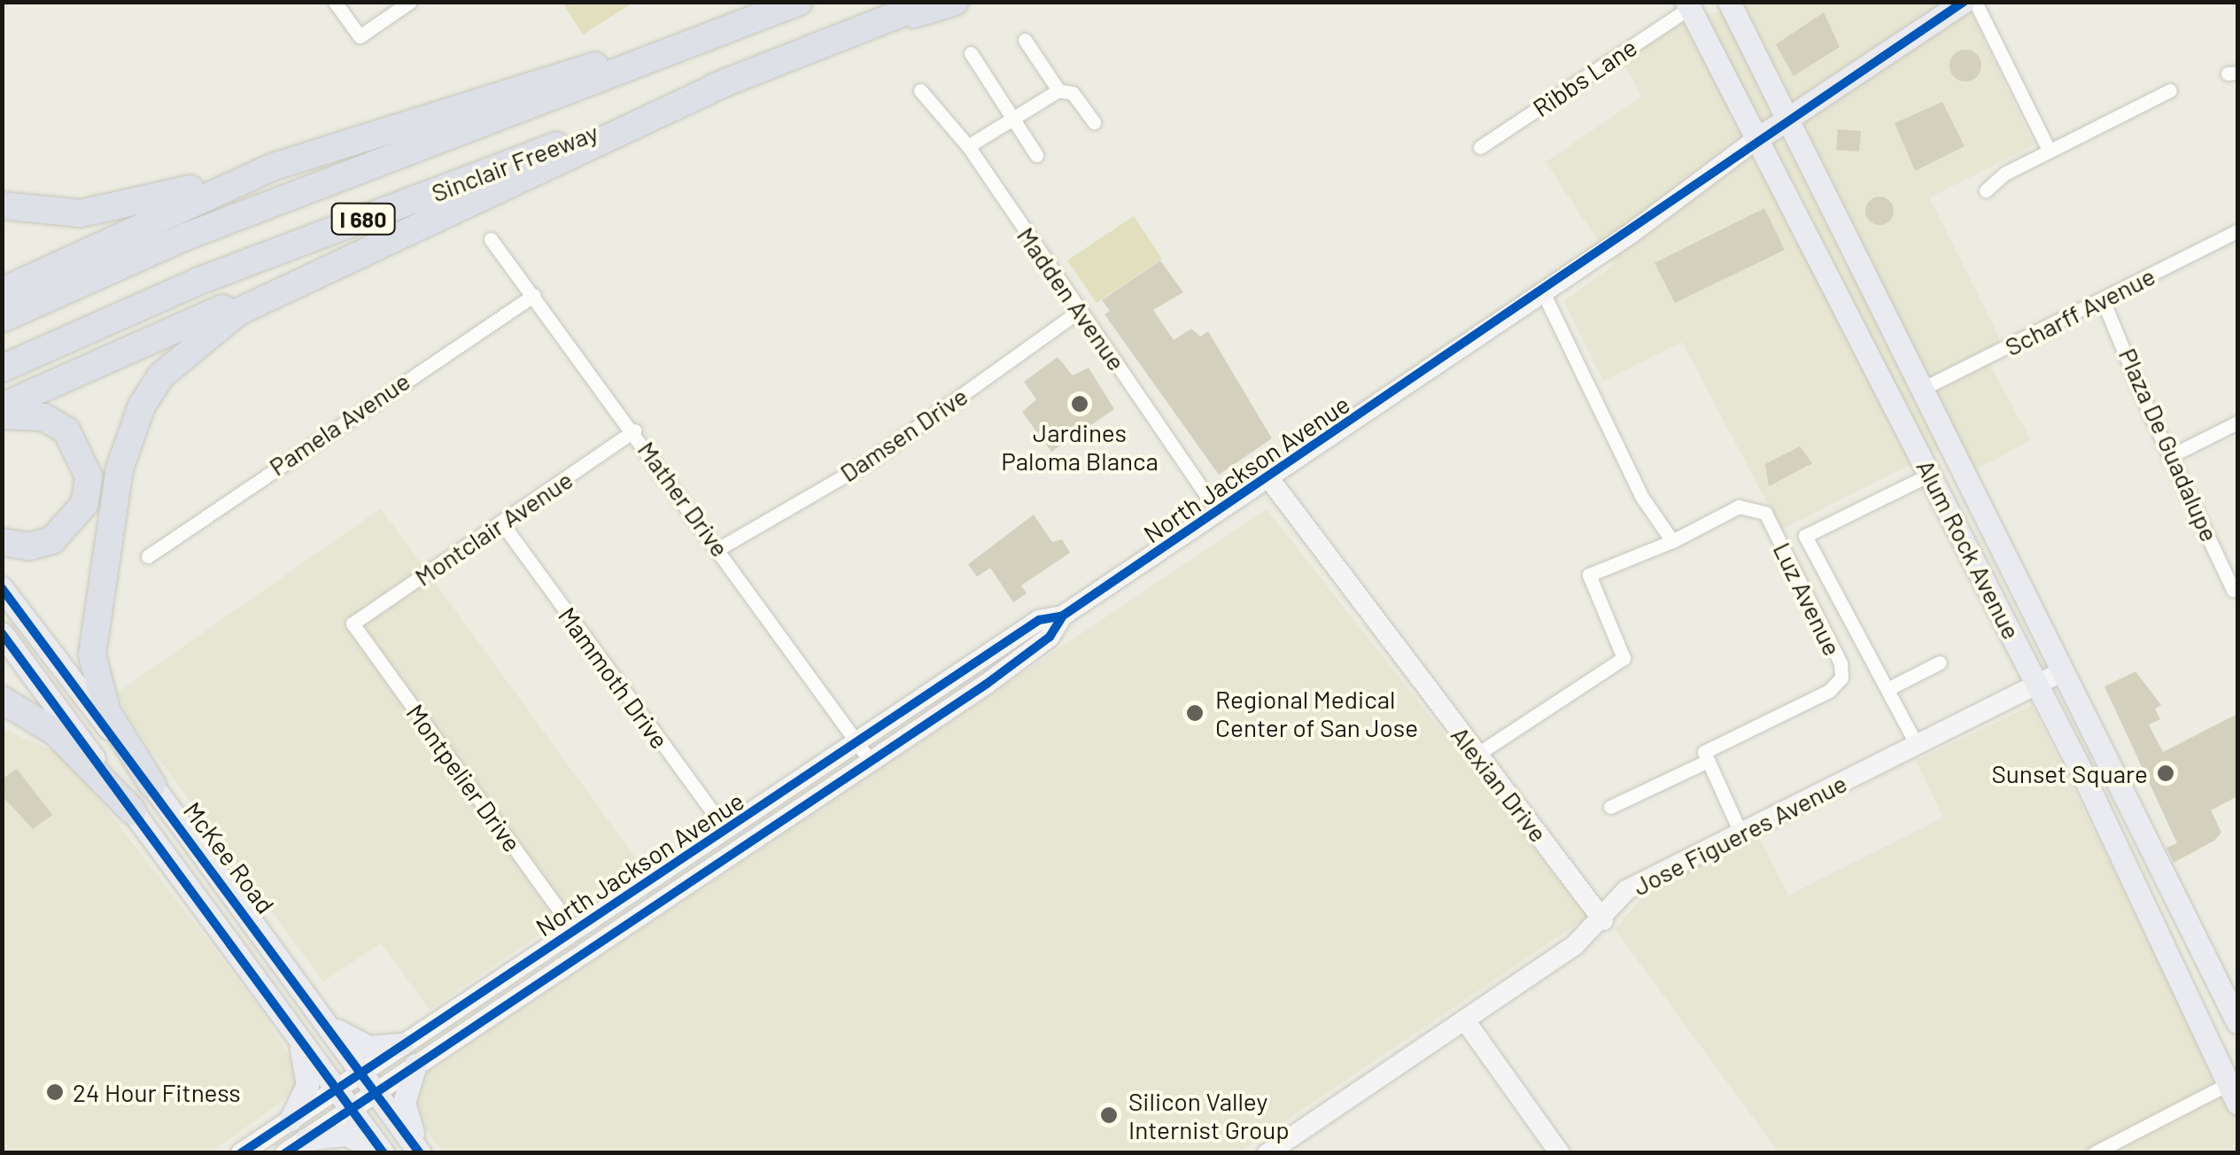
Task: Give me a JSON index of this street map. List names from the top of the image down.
{
  "streets": {
    "highway": ["Sinclair Freeway", "I 680"],
    "main road": [
      "North Jackson Avenue",
      "Alum Rock Avenue",
      "Alexian Drive",
      "Jose Figueres Avenue",
      "McKee Road"
    ],
    "street": [
      "Ribbs Lane",
      "Madden Avenue",
      "Scharff Avenue",
      "Pamela Avenue",
      "Damsen Drive",
      "Plaza De Guadalupe",
      "Mather Drive",
      "Montclair Avenue",
      "Luz Avenue",
      "Mammoth Drive",
      "Montpelier Drive"
    ]
  },
  "crossings": [
    ["Ribbs Lane", "Alum Rock Avenue"],
    ["Madden Avenue", "Damsen Drive"],
    ["Madden Avenue", "North Jackson Avenue"],
    ["Scharff Avenue", "Plaza De Guadalupe"],
    ["Scharff Avenue", "Alum Rock Avenue"],
    ["Pamela Avenue", "Mather Drive"],
    ["Damsen Drive", "Mather Drive"],
    ["North Jackson Avenue", "Mather Drive"],
    ["North Jackson Avenue", "Alum Rock Avenue"],
    ["North Jackson Avenue", "Mammoth Drive"],
    ["North Jackson Avenue", "Montpelier Drive"],
    ["North Jackson Avenue", "Alexian Drive"],
    ["North Jackson Avenue", "McKee Road"],
    ["Mather Drive", "Montclair Avenue"],
    ["Montclair Avenue", "Mammoth Drive"],
    ["Montclair Avenue", "Montpelier Drive"],
    ["Alum Rock Avenue", "Jose Figueres Avenue"],
    ["Luz Avenue", "Alexian Drive"],
    ["Alexian Drive", "Jose Figueres Avenue"]
  ],
  "places": [
    "Jardines Paloma Blanca",
    "Regional Medical Center of San Jose",
    "Sunset Square",
    "24 Hour Fitness",
    "Silicon Valley Internist Group"
  ]
}
